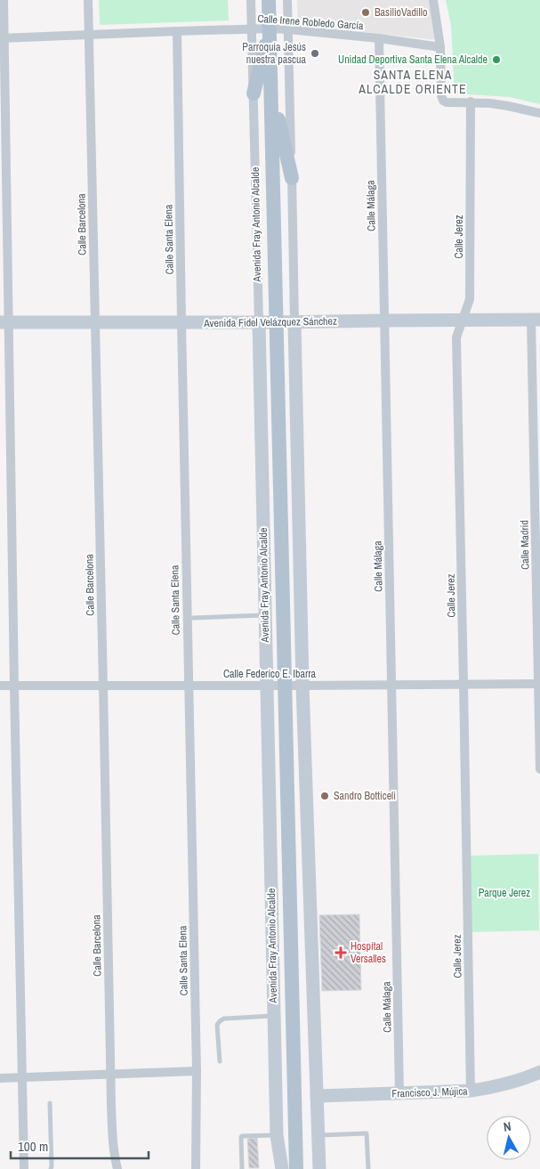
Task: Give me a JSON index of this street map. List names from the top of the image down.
{
  "streets": {
    "main road": ["Avenida Fray Antonio Alcalde"],
    "street": [
      "Calle Irene Robledo García",
      "Calle Málaga",
      "Calle Barcelona",
      "Calle Jerez",
      "Calle Santa Elena",
      "Avenida Fidel Velázquez Sánchez",
      "Calle Madrid",
      "Calle Federico E. Ibarra",
      "Francisco J. Mújica"
    ]
  },
  "crossings": [
    ["Calle Irene Robledo García", "Calle Málaga"],
    ["Calle Irene Robledo García", "Calle Barcelona"],
    ["Calle Irene Robledo García", "Avenida Fray Antonio Alcalde"],
    ["Calle Irene Robledo García", "Calle Santa Elena"],
    ["Calle Málaga", "Avenida Fidel Velázquez Sánchez"],
    ["Calle Málaga", "Calle Federico E. Ibarra"],
    ["Calle Málaga", "Francisco J. Mújica"],
    ["Calle Barcelona", "Avenida Fidel Velázquez Sánchez"],
    ["Calle Barcelona", "Calle Federico E. Ibarra"],
    ["Avenida Fray Antonio Alcalde", "Avenida Fidel Velázquez Sánchez"],
    ["Avenida Fray Antonio Alcalde", "Calle Federico E. Ibarra"],
    ["Calle Jerez", "Avenida Fidel Velázquez Sánchez"],
    ["Calle Jerez", "Calle Federico E. Ibarra"],
    ["Calle Jerez", "Francisco J. Mújica"],
    ["Calle Santa Elena", "Avenida Fidel Velázquez Sánchez"],
    ["Calle Santa Elena", "Calle Federico E. Ibarra"],
    ["Avenida Fidel Velázquez Sánchez", "Calle Madrid"],
    ["Calle Madrid", "Calle Federico E. Ibarra"]
  ],
  "districts": ["SANTA ELENA ALCALDE ORIENTE"],
  "parks": ["Parque Jerez"],
  "places": {
    "other": [
      "BasilioVadillo",
      "Parroquia Jesús nuestra pascua",
      "Unidad Deportiva Santa Elena Alcalde",
      "Sandro Botticeli"
    ],
    "health": ["Hospital Versalles"]
  },
  "scale_bar": "100 m",
  "north": "top"
}
